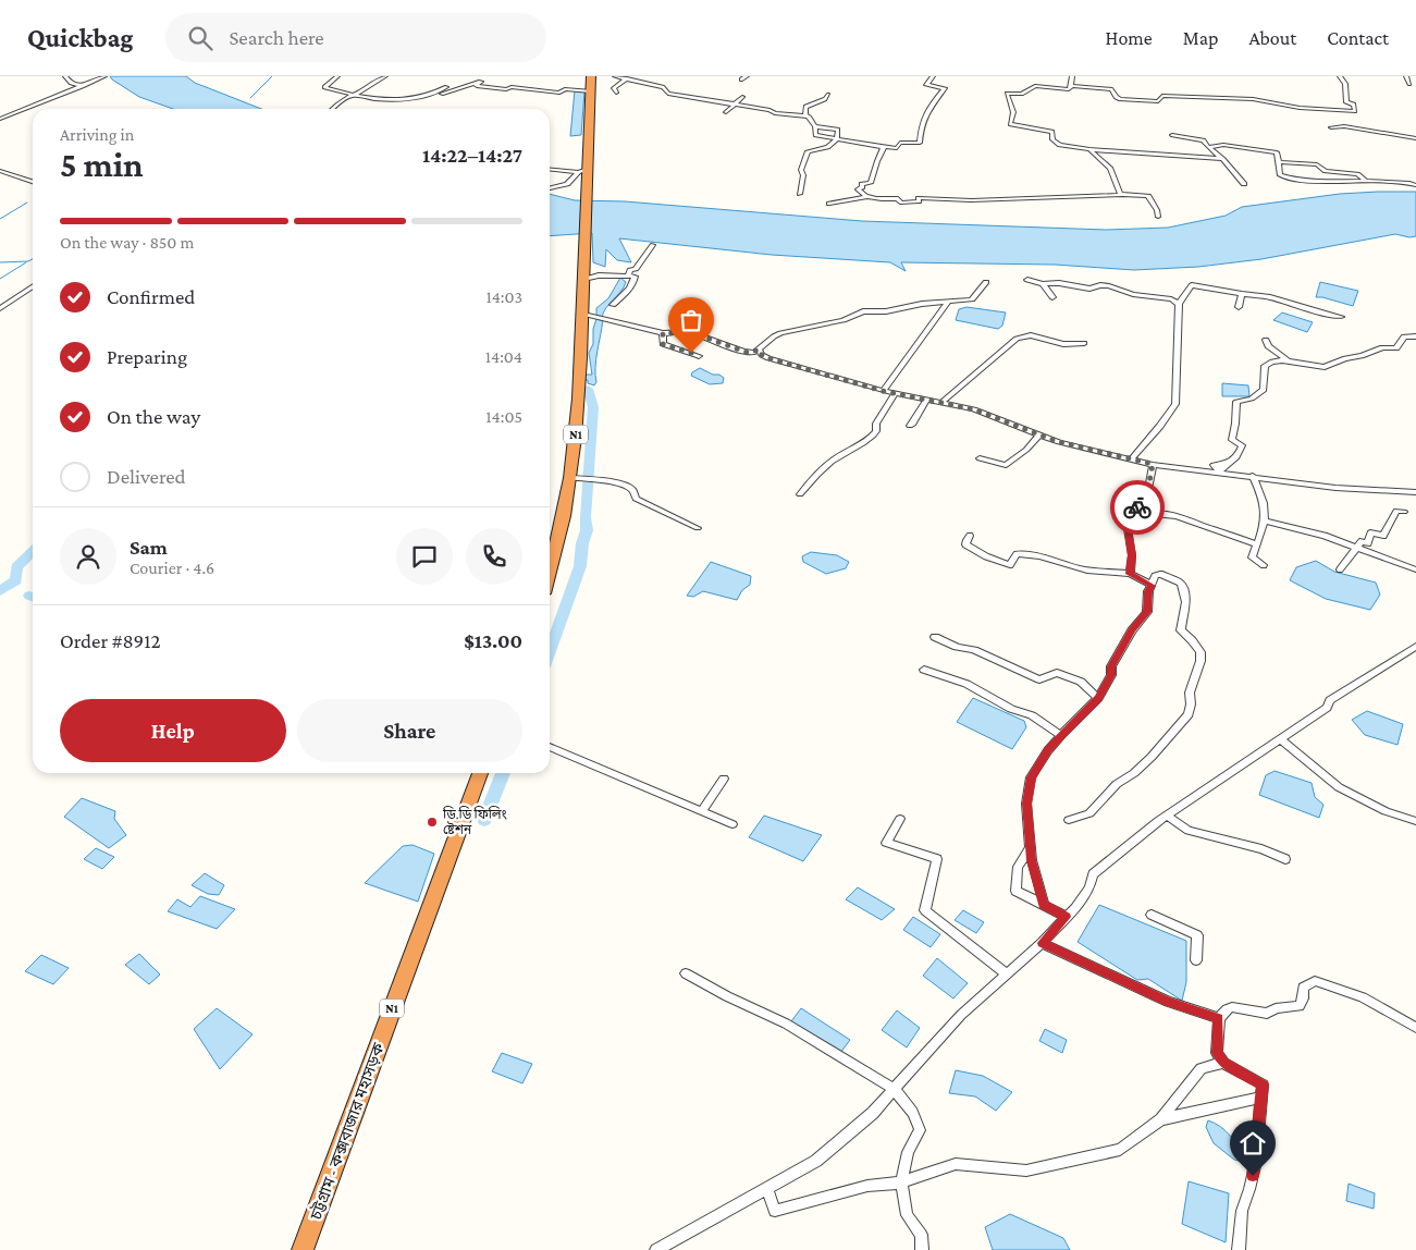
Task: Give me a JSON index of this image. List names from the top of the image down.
{
  "streets": {
    "highway": ["N1", "চট্টগ্রাম - কক্সবাজার মহাসড়ক"]
  },
  "places": ["ডি.ডি ফিলিং ষ্টেশন"],
  "page": {
    "header": "Quickbag",
    "search": "Search here",
    "nav": [
      "Home",
      "Map",
      "About",
      "Contact"
    ],
    "heading": ["5 min", "Arriving in", "14:22–14:27"],
    "panel": [
      "Sam",
      "Courier · 4.6",
      "Order #8912",
      "$13.00"
    ],
    "bar": "On the way · 850 m",
    "list": [
      ["Confirmed", "14:03"],
      ["Preparing", "14:04"],
      ["On the way", "14:05"],
      "Delivered"
    ],
    "buttons": ["Help", "Share"]
  }
}
